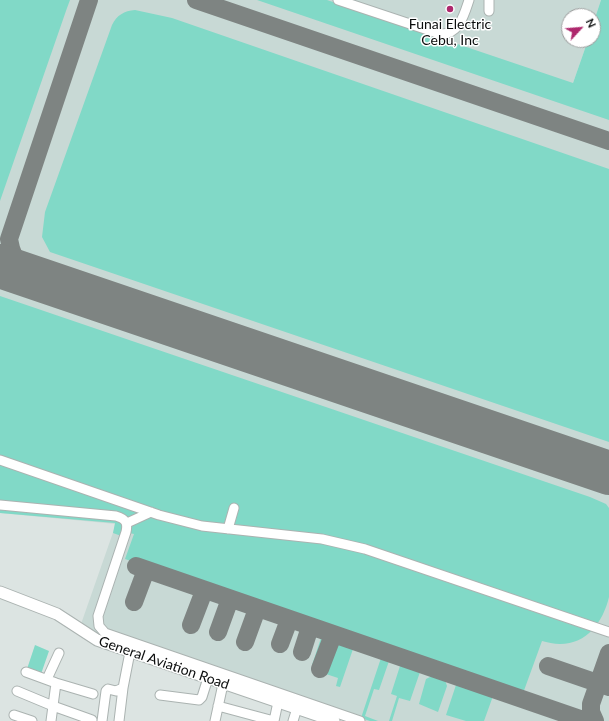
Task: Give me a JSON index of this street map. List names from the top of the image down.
{
  "streets": {
    "main road": ["General Aviation Road"]
  },
  "places": ["Funai Electric Cebu, Inc"],
  "north": "top right"
}
